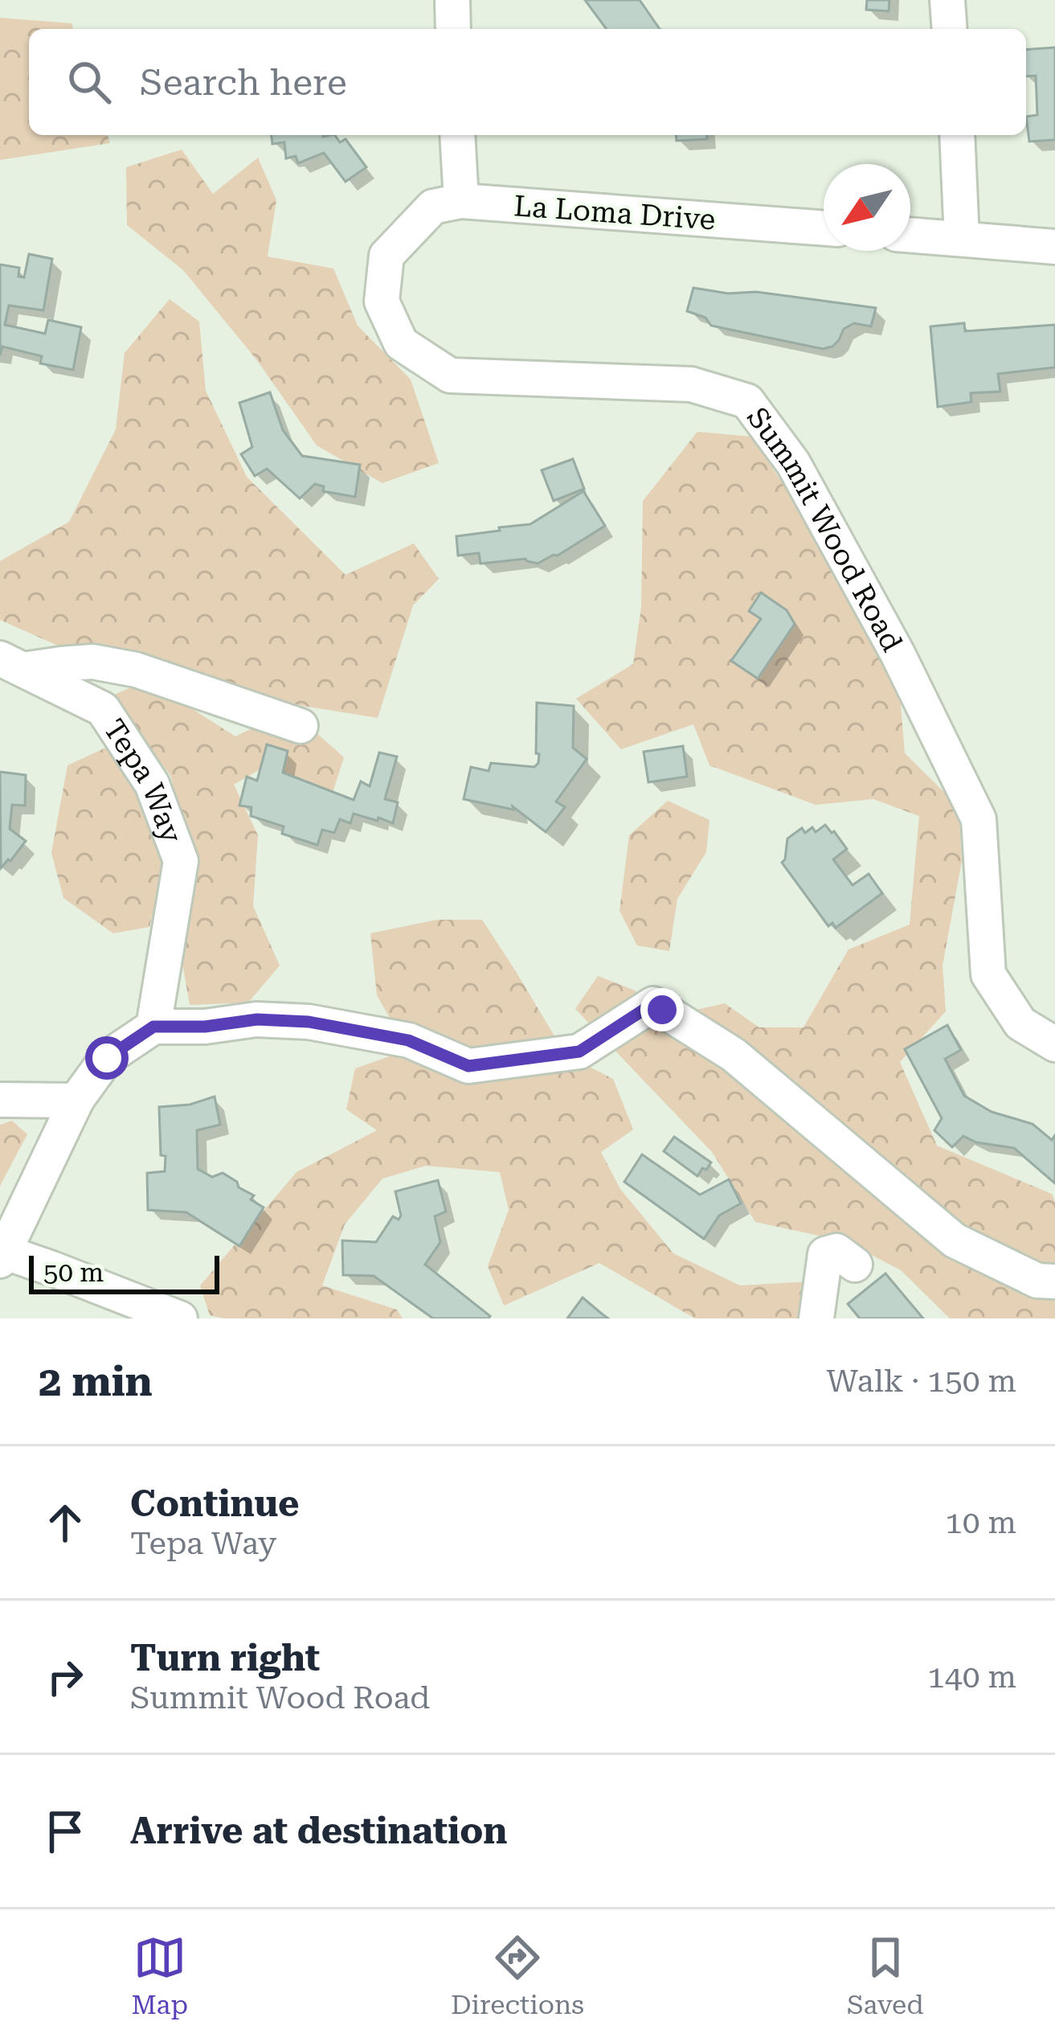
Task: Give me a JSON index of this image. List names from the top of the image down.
{
  "streets": {
    "street": ["La Loma Drive", "Summit Wood Road", "Tepa Way"]
  },
  "crossings": [
    ["La Loma Drive", "Summit Wood Road"]
  ],
  "scale_bar": "50 m",
  "north": "bottom left",
  "page": {
    "search": "Search here",
    "scale": "50 m",
    "heading": ["2 min", "Walk · 150 m"],
    "list": [
      ["Continue", "Tepa Way", "10 m"],
      ["Turn right", "Summit Wood Road", "140 m"],
      "Arrive at destination"
    ],
    "nav": ["Map", "Directions", "Saved"]
  }
}
